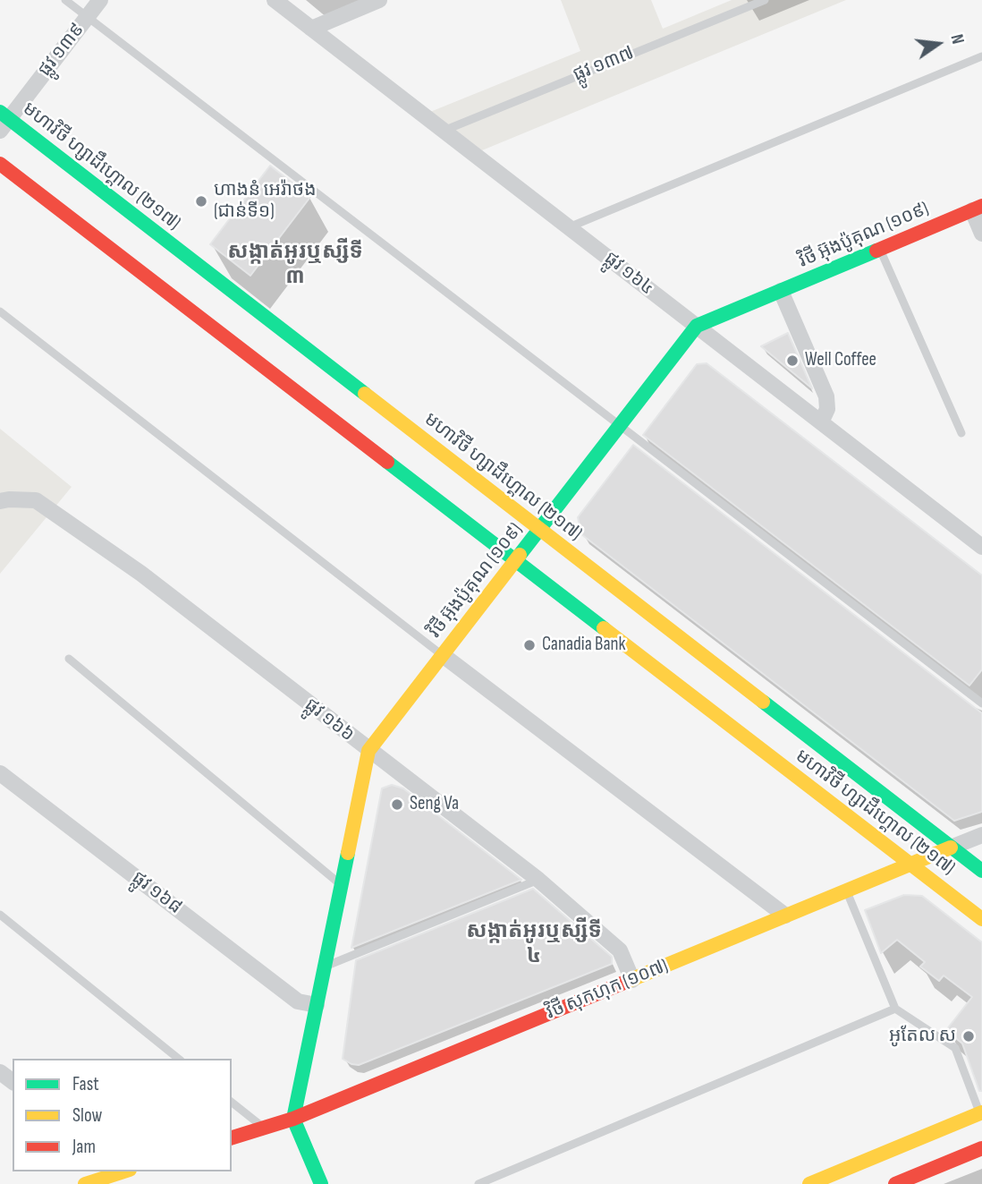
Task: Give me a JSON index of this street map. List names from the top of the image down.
{
  "streets": {
    "main road": ["មហាវិថី ហ្សាដឹហ្គោល (២១៧)", "វិថី អ៊ុងប៉ូគុណ (១០៩)", "វិថី សុកហុក (១០៧)"],
    "street": [
      "ផ្លូវ ១៣៩",
      "ផ្លូវ ១៦៤",
      "ផ្លូវ ១៦៦",
      "ផ្លូវ ១៦៨"
    ],
    "lane": ["ផ្លូវ ១៣៧"]
  },
  "crossings": [
    ["ផ្លូវ ១៣៩", "មហាវិថី ហ្សាដឹហ្គោល (២១៧)"],
    ["ផ្លូវ ១៣៧", "ផ្លូវ ១៦៤"],
    ["មហាវិថី ហ្សាដឹហ្គោល (២១៧)", "វិថី អ៊ុងប៉ូគុណ (១០៩)"],
    ["មហាវិថី ហ្សាដឹហ្គោល (២១៧)", "វិថី សុកហុក (១០៧)"],
    ["វិថី អ៊ុងប៉ូគុណ (១០៩)", "ផ្លូវ ១៦៤"],
    ["វិថី អ៊ុងប៉ូគុណ (១០៩)", "ផ្លូវ ១៦៦"],
    ["វិថី អ៊ុងប៉ូគុណ (១០៩)", "ផ្លូវ ១៦៨"],
    ["វិថី អ៊ុងប៉ូគុណ (១០៩)", "វិថី សុកហុក (១០៧)"],
    ["ផ្លូវ ១៦៦", "វិថី សុកហុក (១០៧)"]
  ],
  "districts": ["សង្កាត់អូរឬស្សីទី ៣", "សង្កាត់អូរឬស្សីទី ៤"],
  "places": [
    "ហាងនំ អេរ៉ាថង (ជាន់ទី១)",
    "Well Coffee",
    "Canadia Bank",
    "Seng Va",
    "អូតែល ស"
  ],
  "legend": ["Fast", "Slow", "Jam"],
  "north": "right"
}
